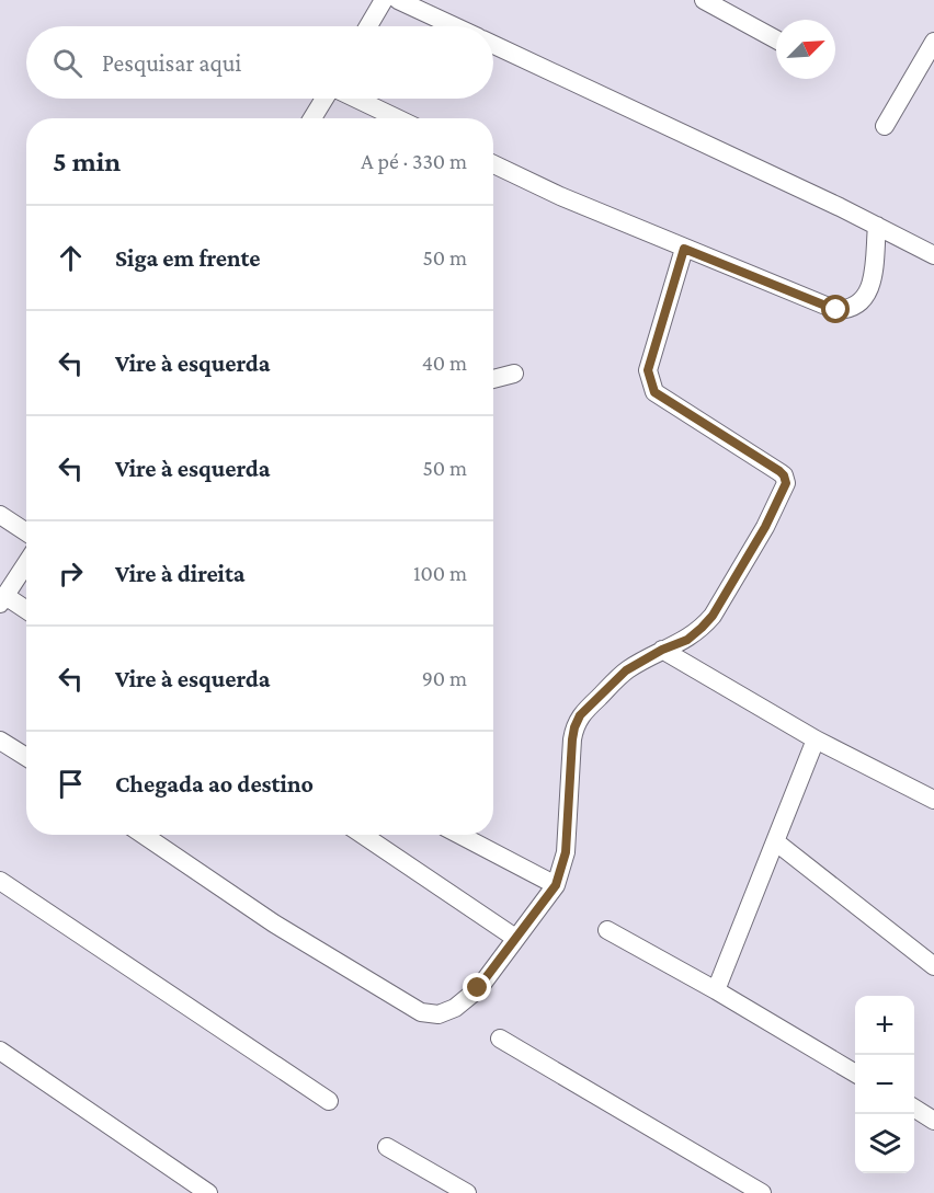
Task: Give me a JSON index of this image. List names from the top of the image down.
{
  "north": "top right",
  "page": {
    "search": "Pesquisar aqui",
    "heading": ["5 min", "A pé · 330 m"],
    "list": [
      ["Siga em frente", "50 m"],
      ["Vire à esquerda", "40 m"],
      ["Vire à esquerda", "50 m"],
      ["Vire à direita", "100 m"],
      ["Vire à esquerda", "90 m"],
      "Chegada ao destino"
    ],
    "map_buttons": ["+", "−"]
  }
}
